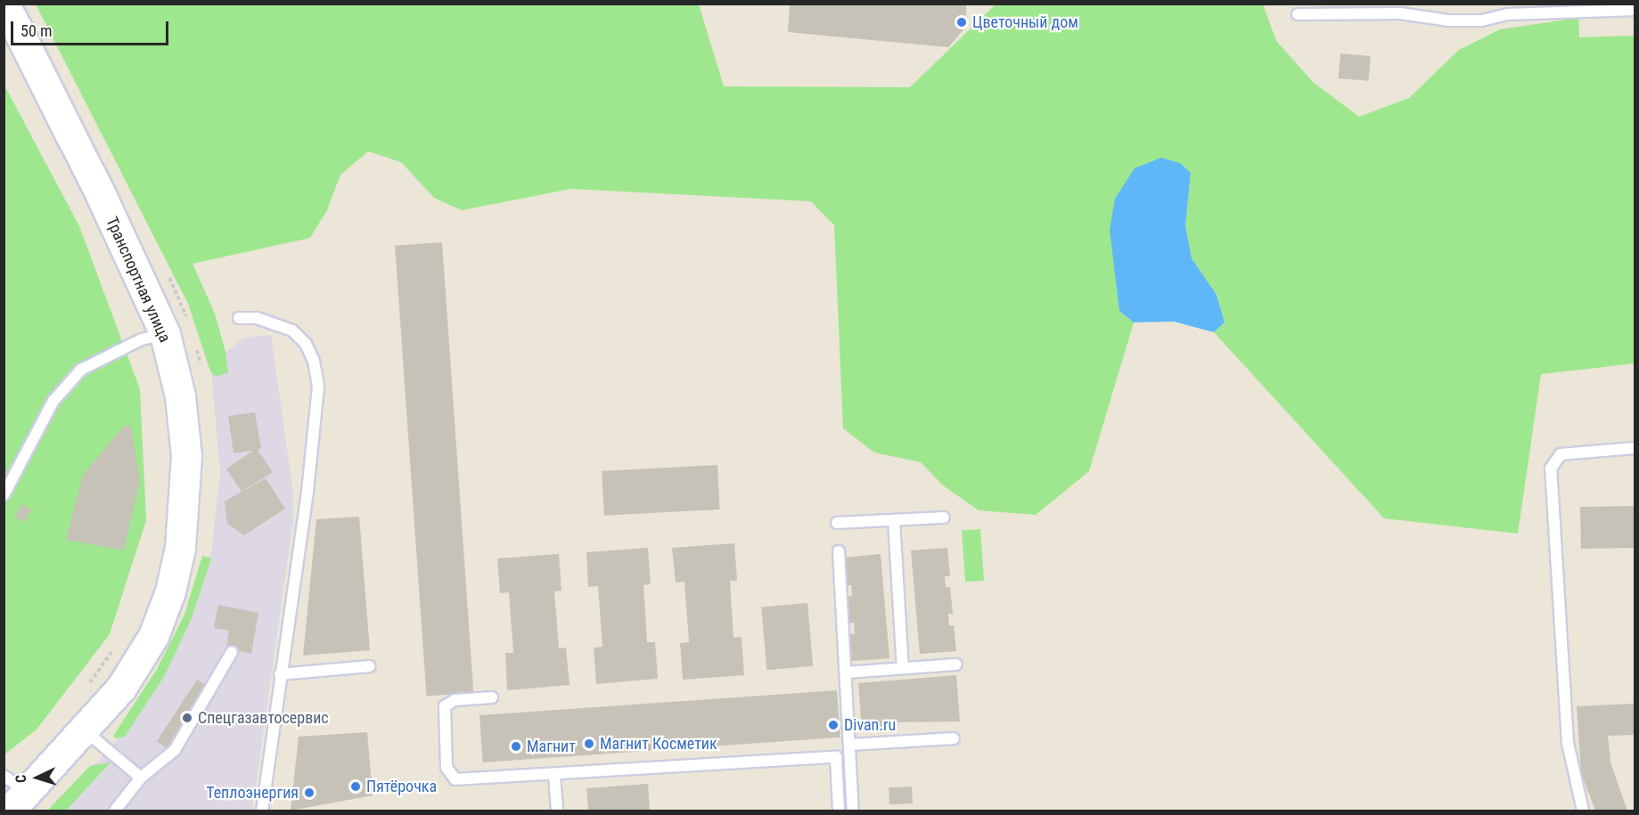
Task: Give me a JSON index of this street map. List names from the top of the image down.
{
  "streets": {
    "main road": ["Транспортная улица"]
  },
  "places": [
    "Цветочный дом",
    "Спецгазавтосервис",
    "Divan.ru",
    "Магнит Косметик",
    "Магнит",
    "Пятёрочка",
    "Теплоэнергия"
  ],
  "scale_bar": "50 m",
  "north": "left"
}
